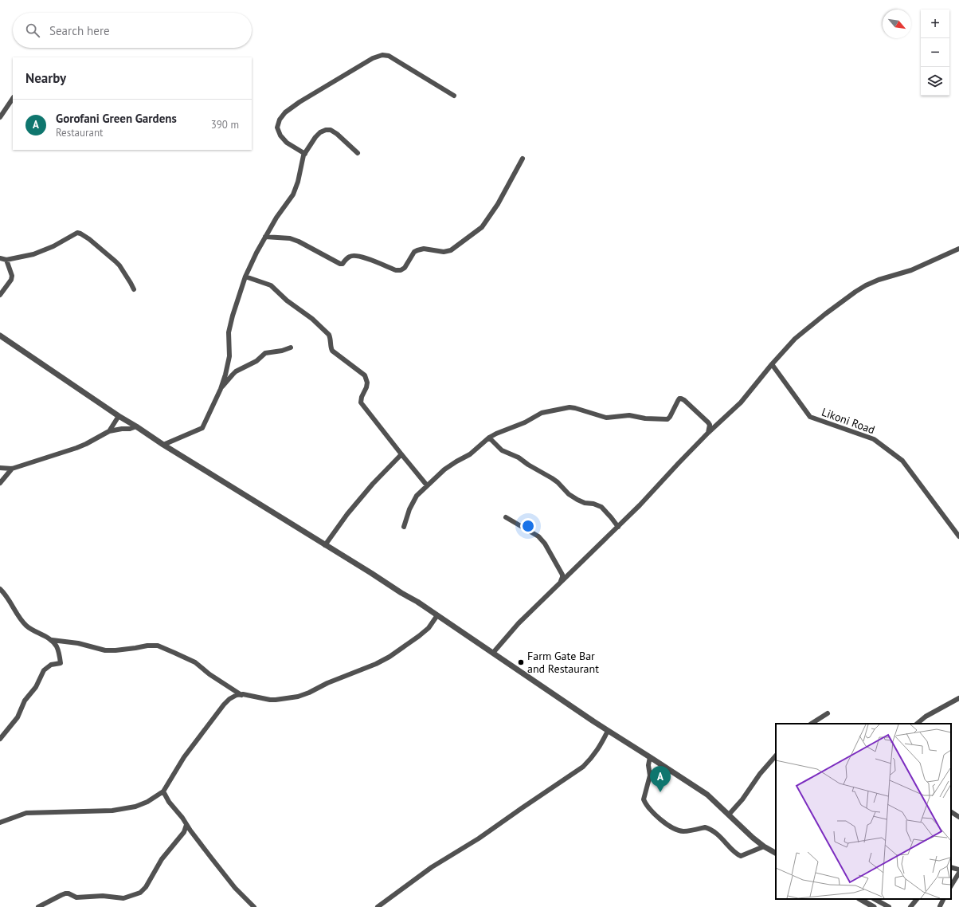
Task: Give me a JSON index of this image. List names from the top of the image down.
{
  "streets": {
    "street": ["Likoni Road"]
  },
  "places": ["Farm Gate Bar and Restaurant"],
  "north": "bottom right",
  "page": {
    "map_buttons": ["+", "−"],
    "search": "Search here",
    "heading": "Nearby",
    "list": [
      {
        "mark": "A",
        "name": "Gorofani Green Gardens",
        "note": "Restaurant",
        "value": "390 m"
      }
    ],
    "pins": "A"
  }
}
